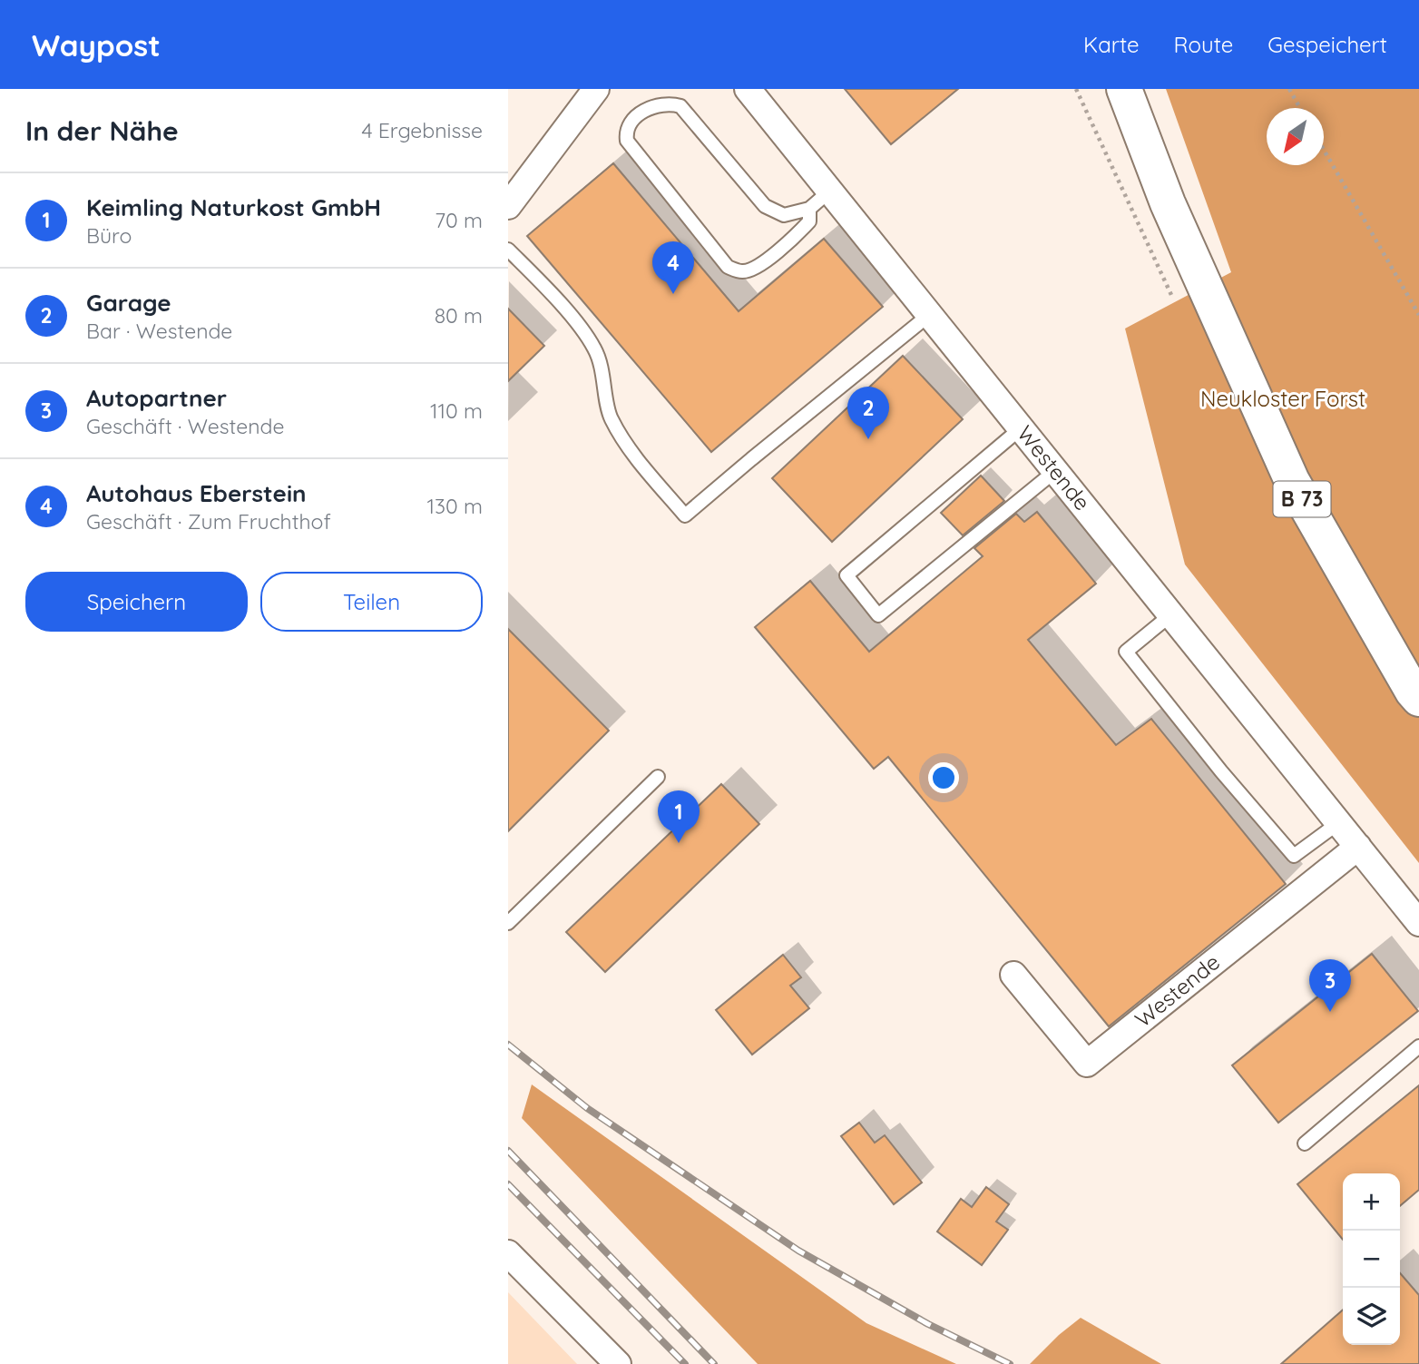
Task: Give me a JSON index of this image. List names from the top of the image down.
{
  "streets": {
    "main road": ["B 73"],
    "street": ["Westende"]
  },
  "parks": ["Neukloster Forst"],
  "north": "bottom left",
  "page": {
    "header": "Waypost",
    "nav": ["Karte", "Route", "Gespeichert"],
    "heading": ["In der Nähe", "4 Ergebnisse"],
    "list": [
      {
        "mark": "1",
        "name": "Keimling Naturkost GmbH",
        "note": "Büro",
        "value": "70 m"
      },
      {
        "mark": "2",
        "name": "Garage",
        "note": "Bar · Westende",
        "value": "80 m"
      },
      {
        "mark": "3",
        "name": "Autopartner",
        "note": "Geschäft · Westende",
        "value": "110 m"
      },
      {
        "mark": "4",
        "name": "Autohaus Eberstein",
        "note": "Geschäft · Zum Fruchthof",
        "value": "130 m"
      }
    ],
    "pins": [
      "4",
      "2",
      "1",
      "3"
    ],
    "buttons": ["Speichern", "Teilen"],
    "map_buttons": ["+", "−"]
  }
}
